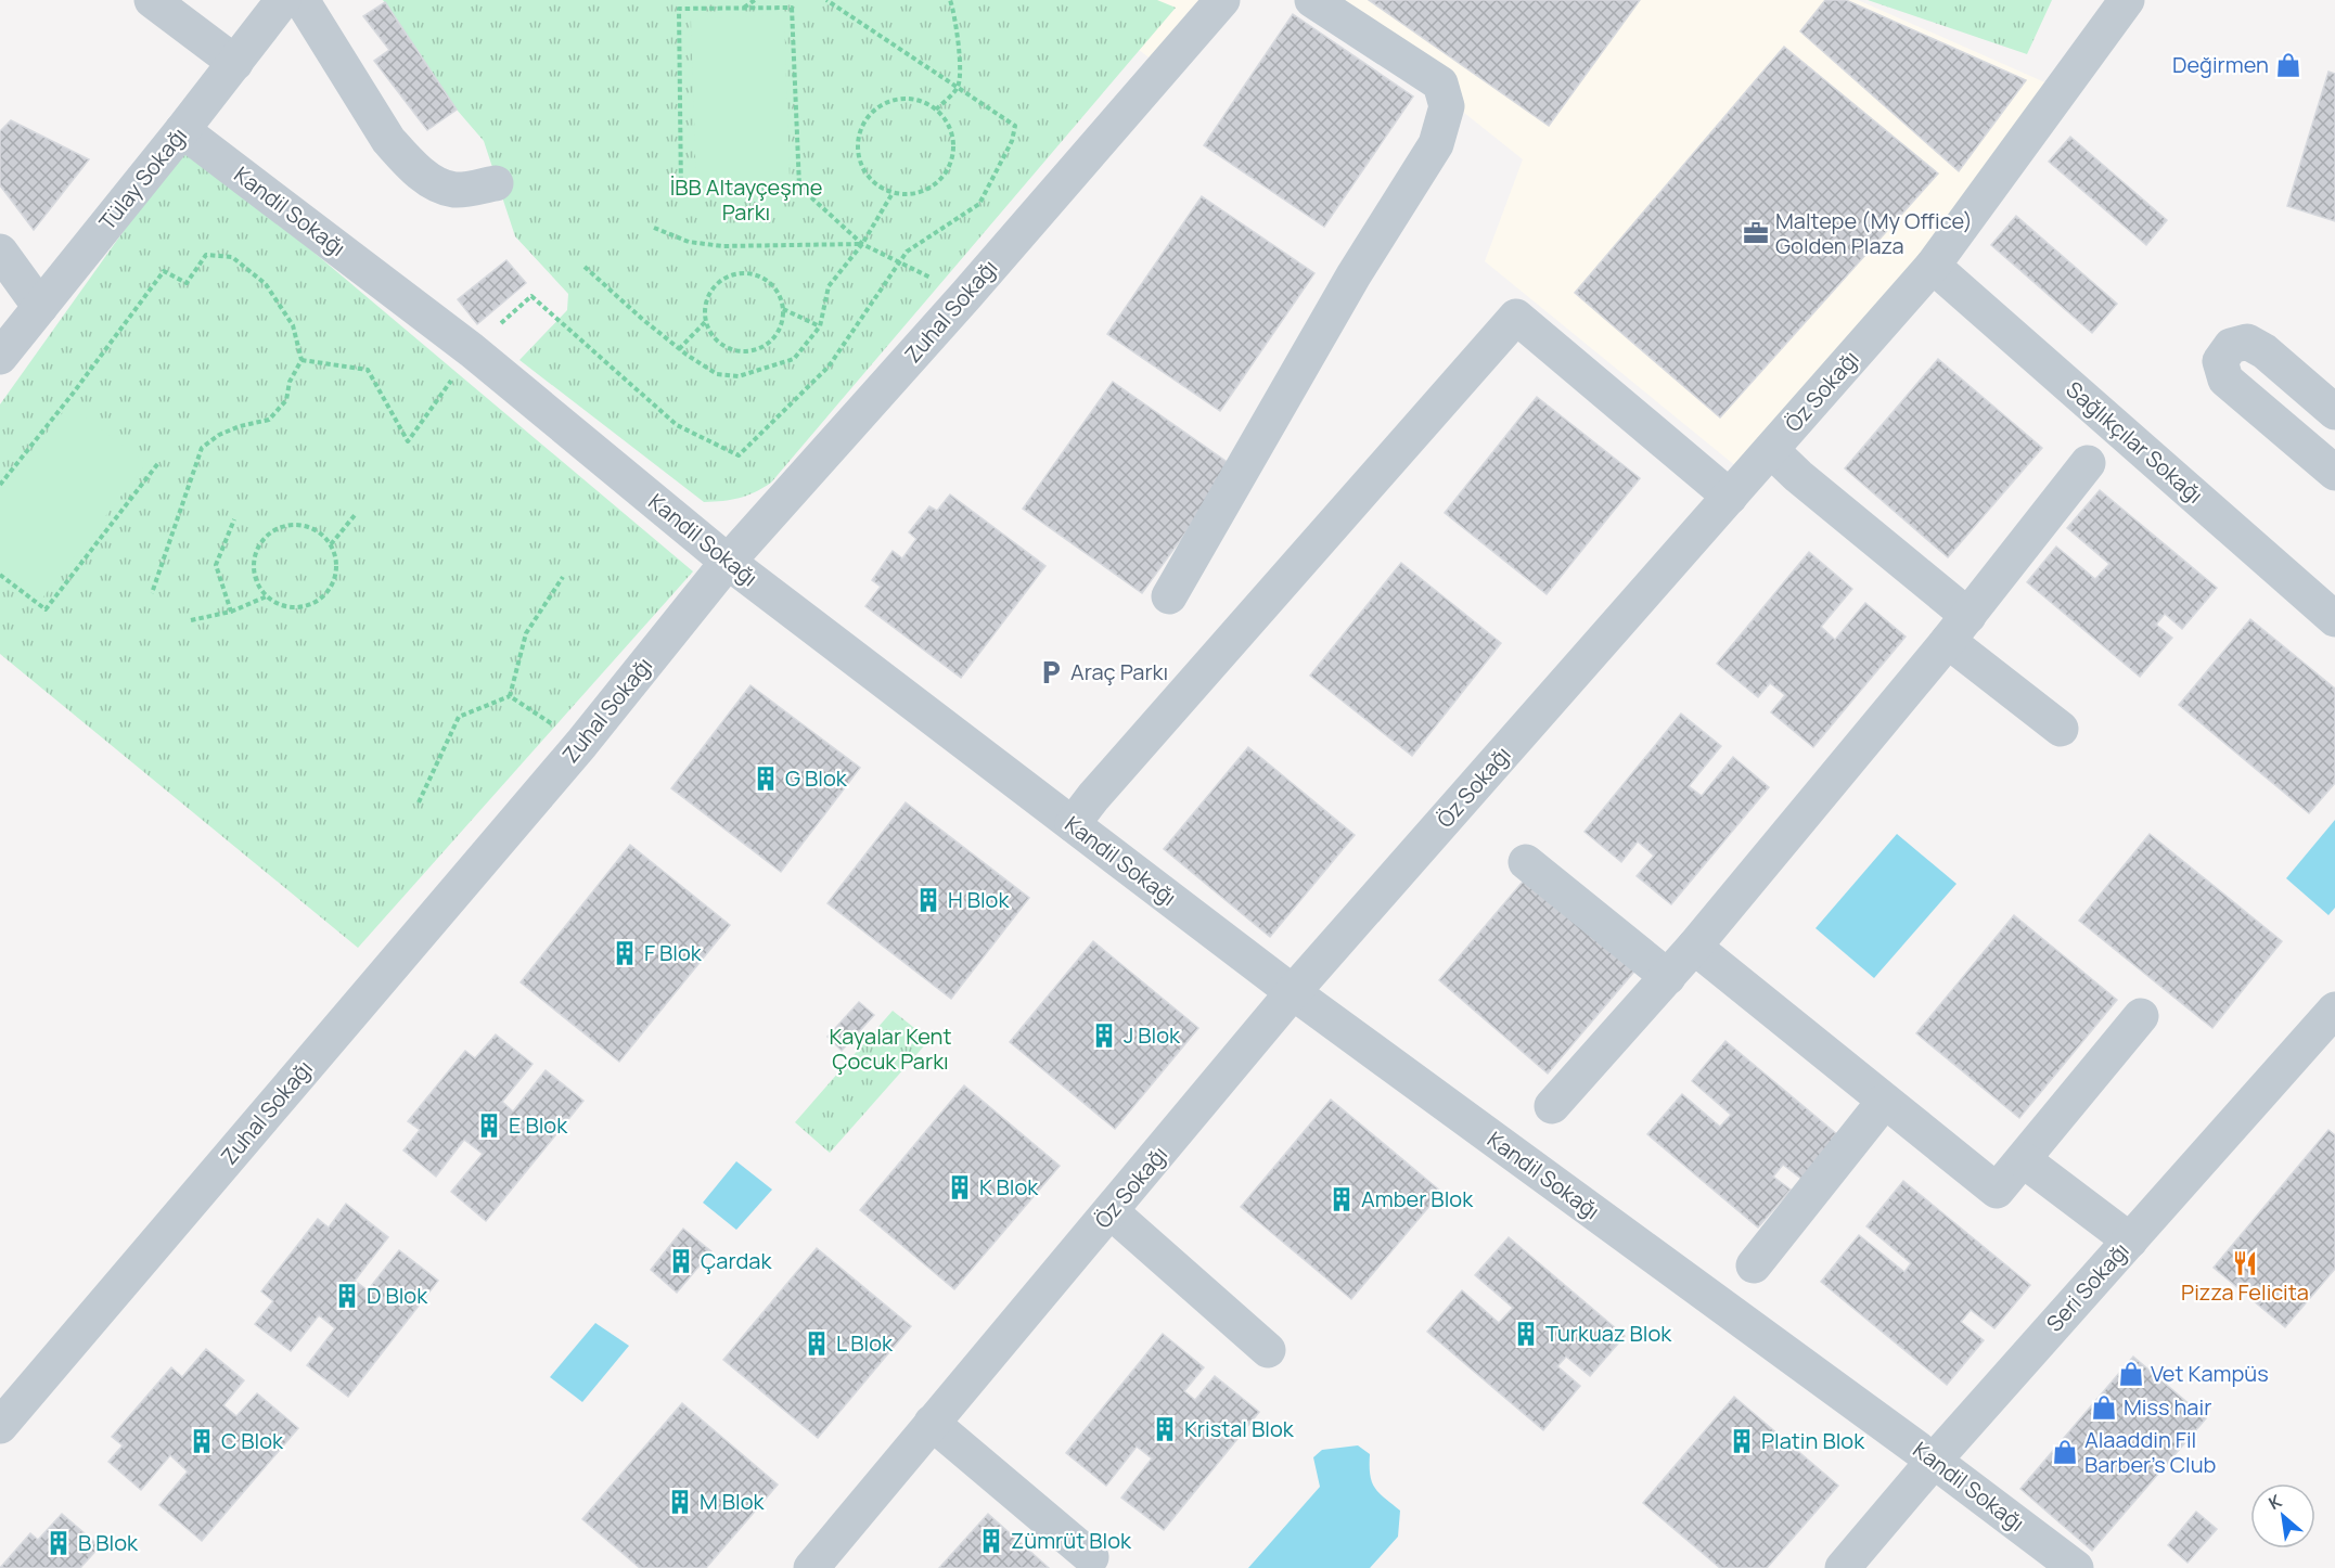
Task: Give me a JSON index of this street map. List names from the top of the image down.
{
  "streets": {
    "street": [
      "Tülay Sokağı",
      "Kandil Sokağı",
      "Zuhal Sokağı",
      "Öz Sokağı",
      "Sağlıkçılar Sokağı",
      "Seri Sokağı"
    ]
  },
  "crossings": [
    ["Tülay Sokağı", "Kandil Sokağı"],
    ["Kandil Sokağı", "Zuhal Sokağı"],
    ["Kandil Sokağı", "Öz Sokağı"],
    ["Kandil Sokağı", "Seri Sokağı"],
    ["Öz Sokağı", "Sağlıkçılar Sokağı"]
  ],
  "parks": ["İBB Altayçeşme Parkı", "Kayalar Kent Çocuk Parkı"],
  "places": {
    "shop": [
      "Değirmen",
      "Vet Kampüs",
      "Miss hair",
      "Alaaddin Fil Barber's Club"
    ],
    "office": ["Maltepe (My Office) Golden Plaza"],
    "parking": ["Araç Parkı"],
    "building": [
      "G Blok",
      "H Blok",
      "F Blok",
      "J Blok",
      "E Blok",
      "K Blok",
      "Amber Blok",
      "Çardak",
      "D Blok",
      "Turkuaz Blok",
      "L Blok",
      "Kristal Blok",
      "C Blok",
      "Platin Blok",
      "M Blok",
      "Zümrüt Blok",
      "B Blok"
    ],
    "restaurant": ["Pizza Felicita"]
  },
  "north": "top left"
}
